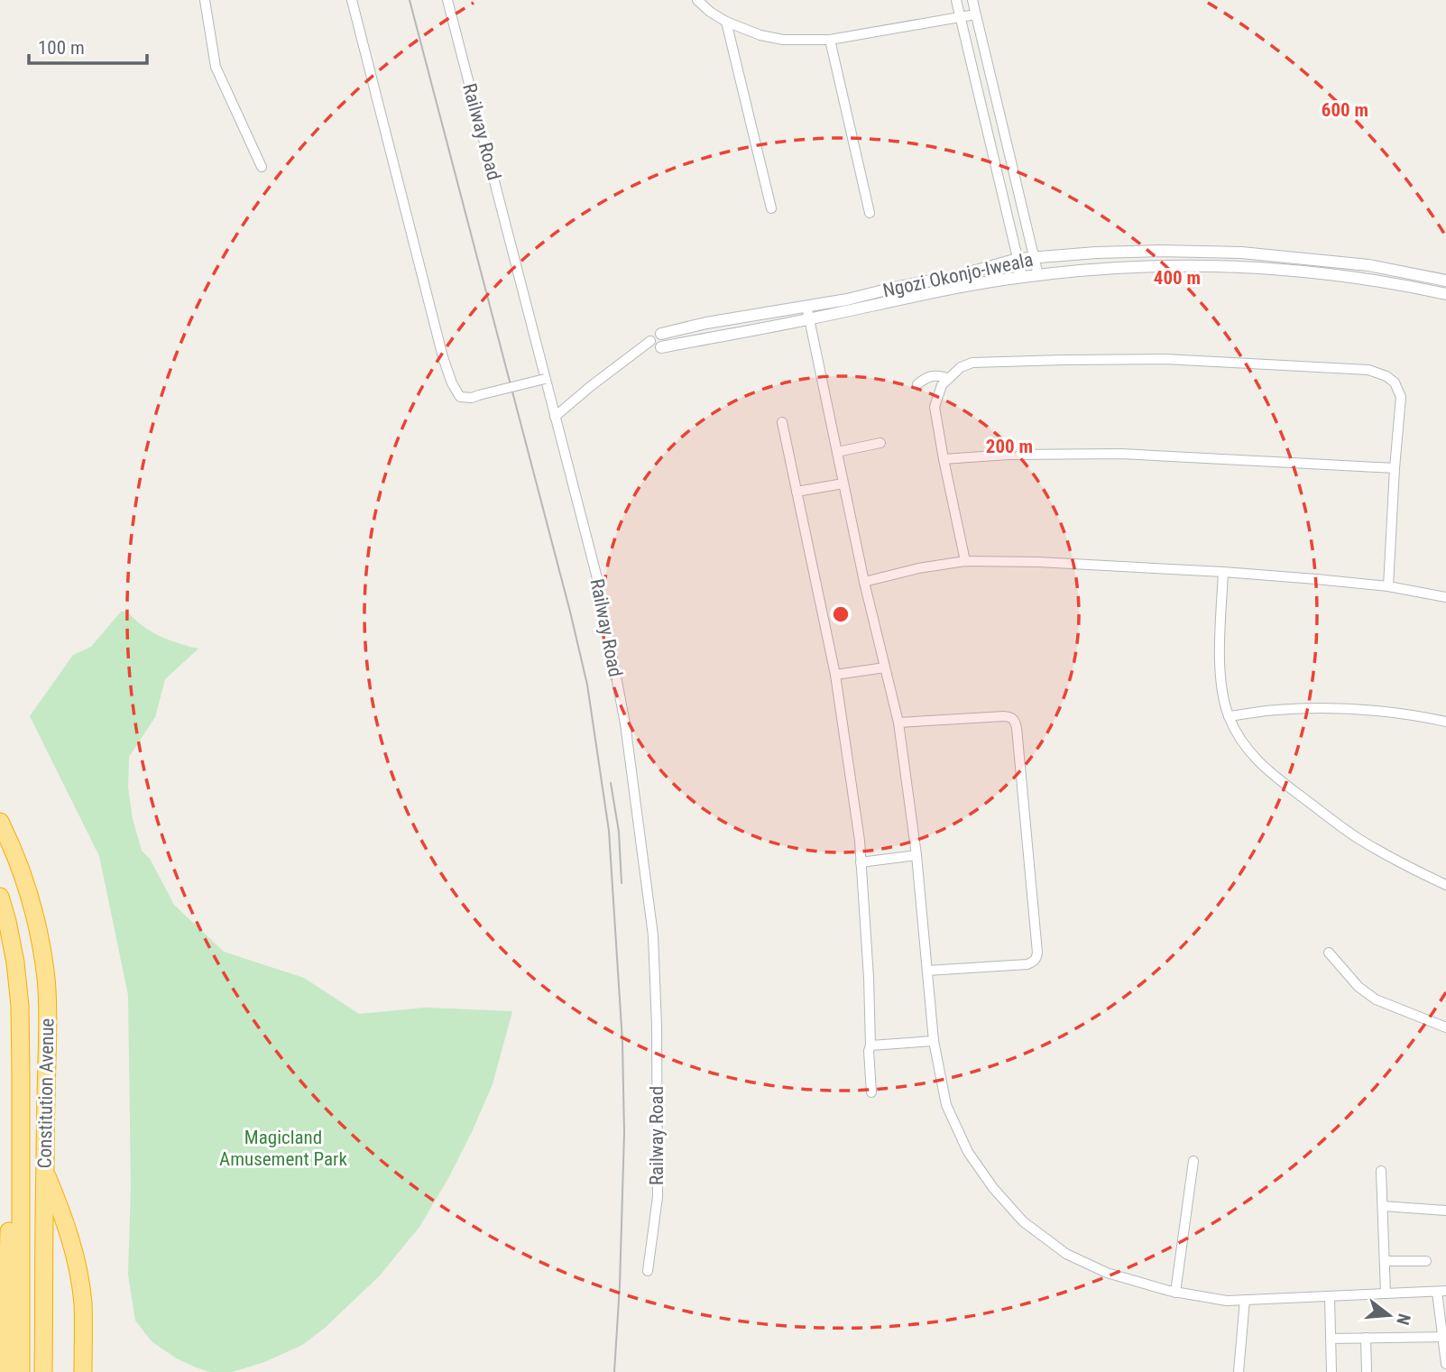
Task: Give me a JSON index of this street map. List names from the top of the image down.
{
  "streets": {
    "highway": ["Constitution Avenue"],
    "street": ["Railway Road", "Ngozi Okonjo-Iweala"]
  },
  "parks": ["Magicland Amusement Park"],
  "scale_bar": "100 m",
  "north": "right",
  "rings": ["600 m", "400 m", "200 m"]
}
